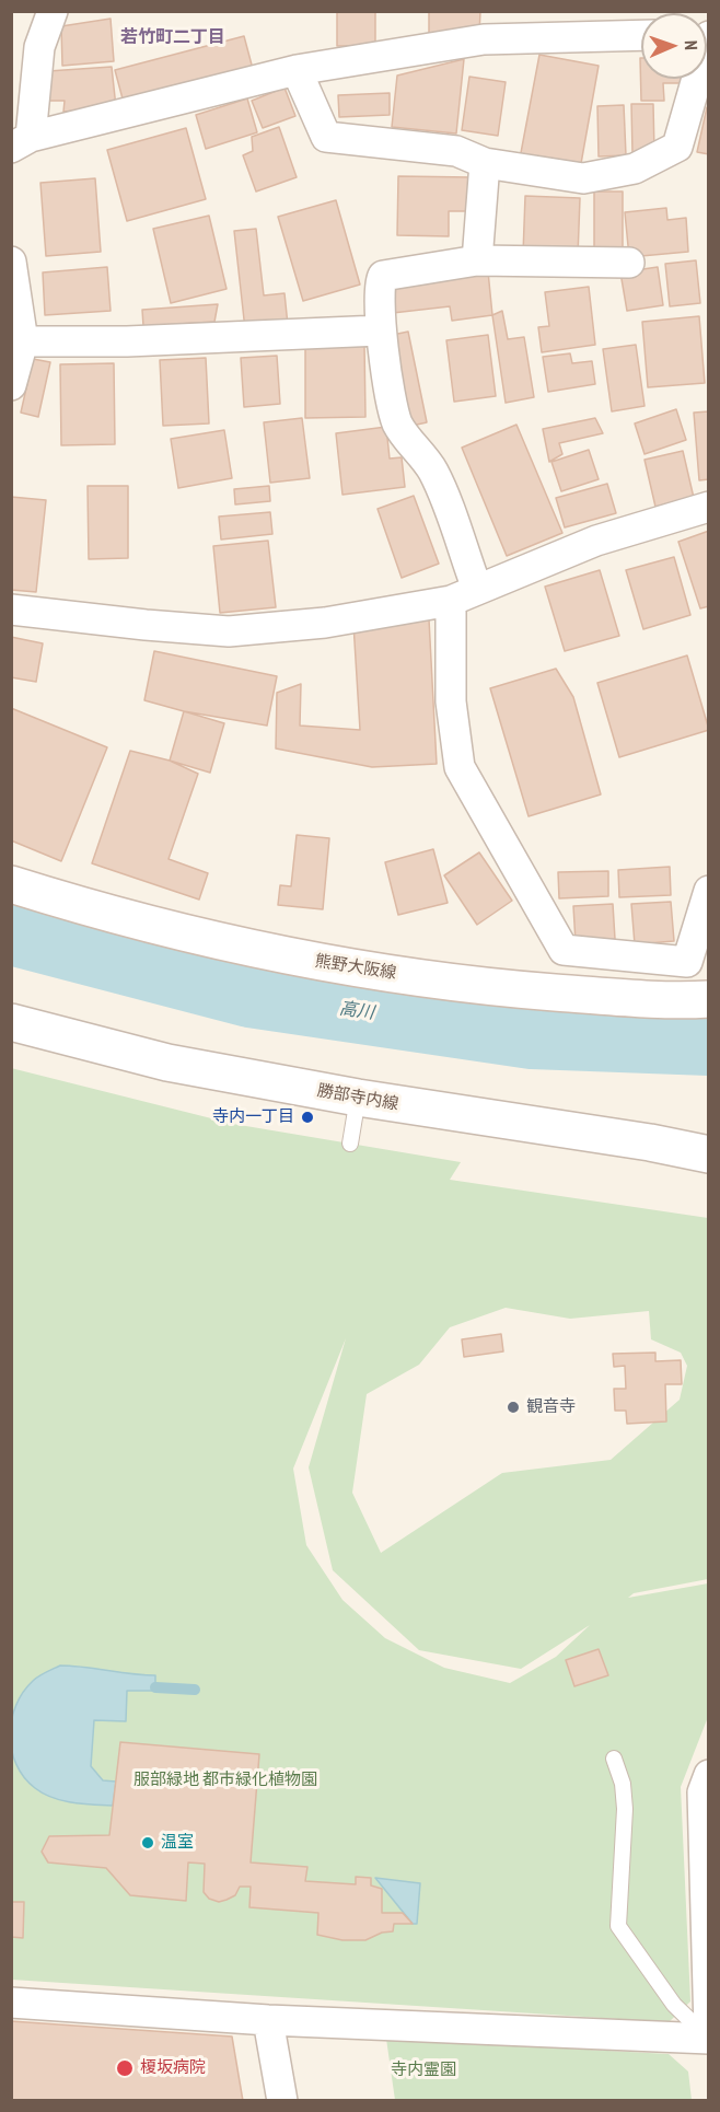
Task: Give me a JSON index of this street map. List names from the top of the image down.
{
  "streets": {
    "main road": ["熊野大阪線", "勝部寺内線"]
  },
  "districts": ["若竹町二丁目"],
  "water": ["高川"],
  "parks": ["服部緑地 都市緑化植物園", "寺内霊園"],
  "places": [
    "寺内一丁目",
    "観音寺",
    "温室",
    "榎坂病院"
  ],
  "north": "right"
}
